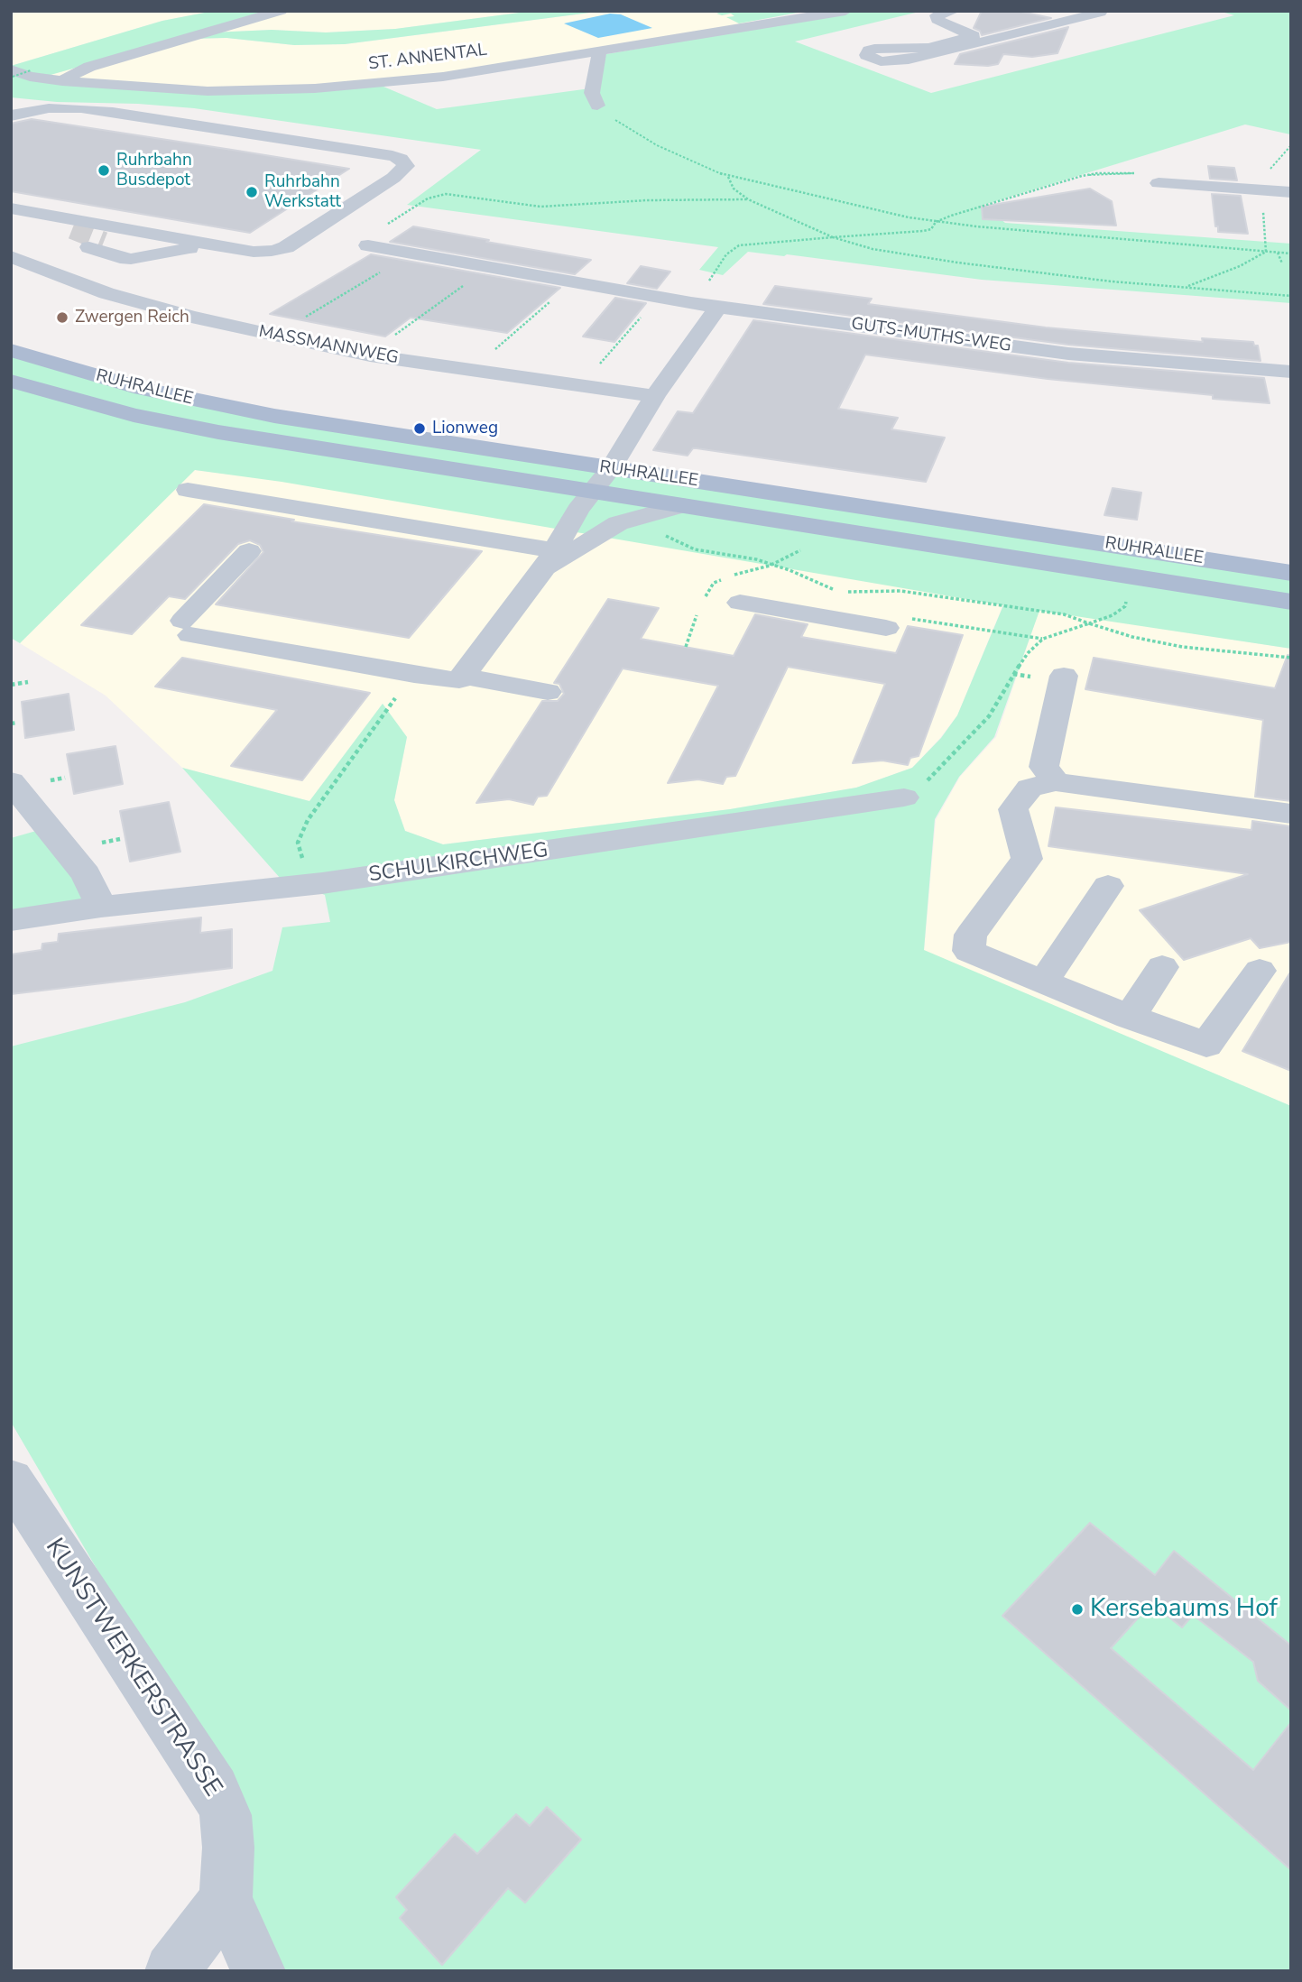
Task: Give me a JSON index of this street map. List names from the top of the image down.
{
  "streets": {
    "main road": ["RUHRALLEE"],
    "street": [
      "ST. ANNENTAL",
      "GUTS-MUTHS-WEG",
      "MASSMANNWEG",
      "SCHULKIRCHWEG",
      "KUNSTWERKERSTRASSE"
    ]
  },
  "places": [
    "Ruhrbahn Busdepot",
    "Ruhrbahn Werkstatt",
    "Zwergen Reich",
    "Lionweg",
    "Kersebaums Hof"
  ]
}
